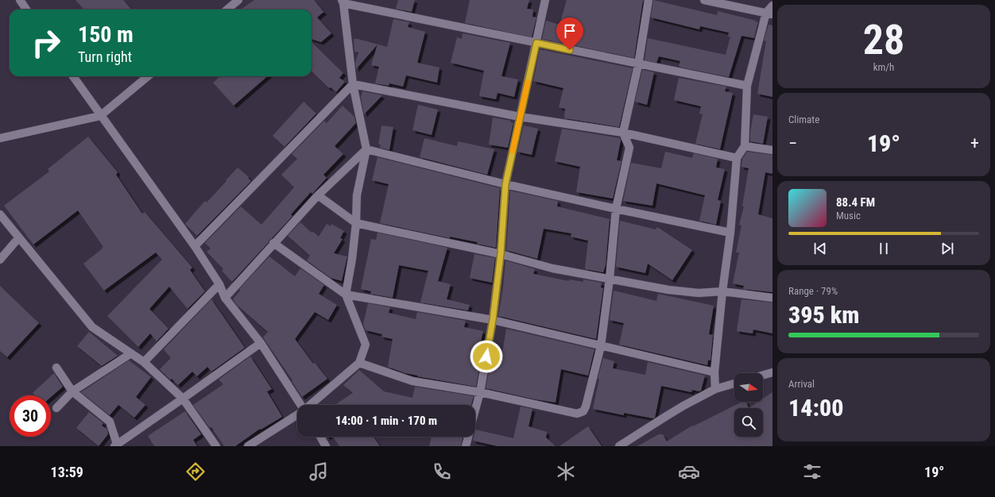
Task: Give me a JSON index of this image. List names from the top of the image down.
{
  "north": "right",
  "page": {
    "tile": [
      ["28", "km/h"],
      "Climate",
      ["Range · 79%", "395 km"],
      ["Arrival", "14:00"]
    ],
    "turn": ["150 m", "Turn right"],
    "heat": ["−", "19°", "+"],
    "song": ["88.4 FM", "Music"],
    "limit": "30",
    "trip": "14:00 · 1 min · 170 m",
    "tabs": ["13:59", "19°"]
  }
}
